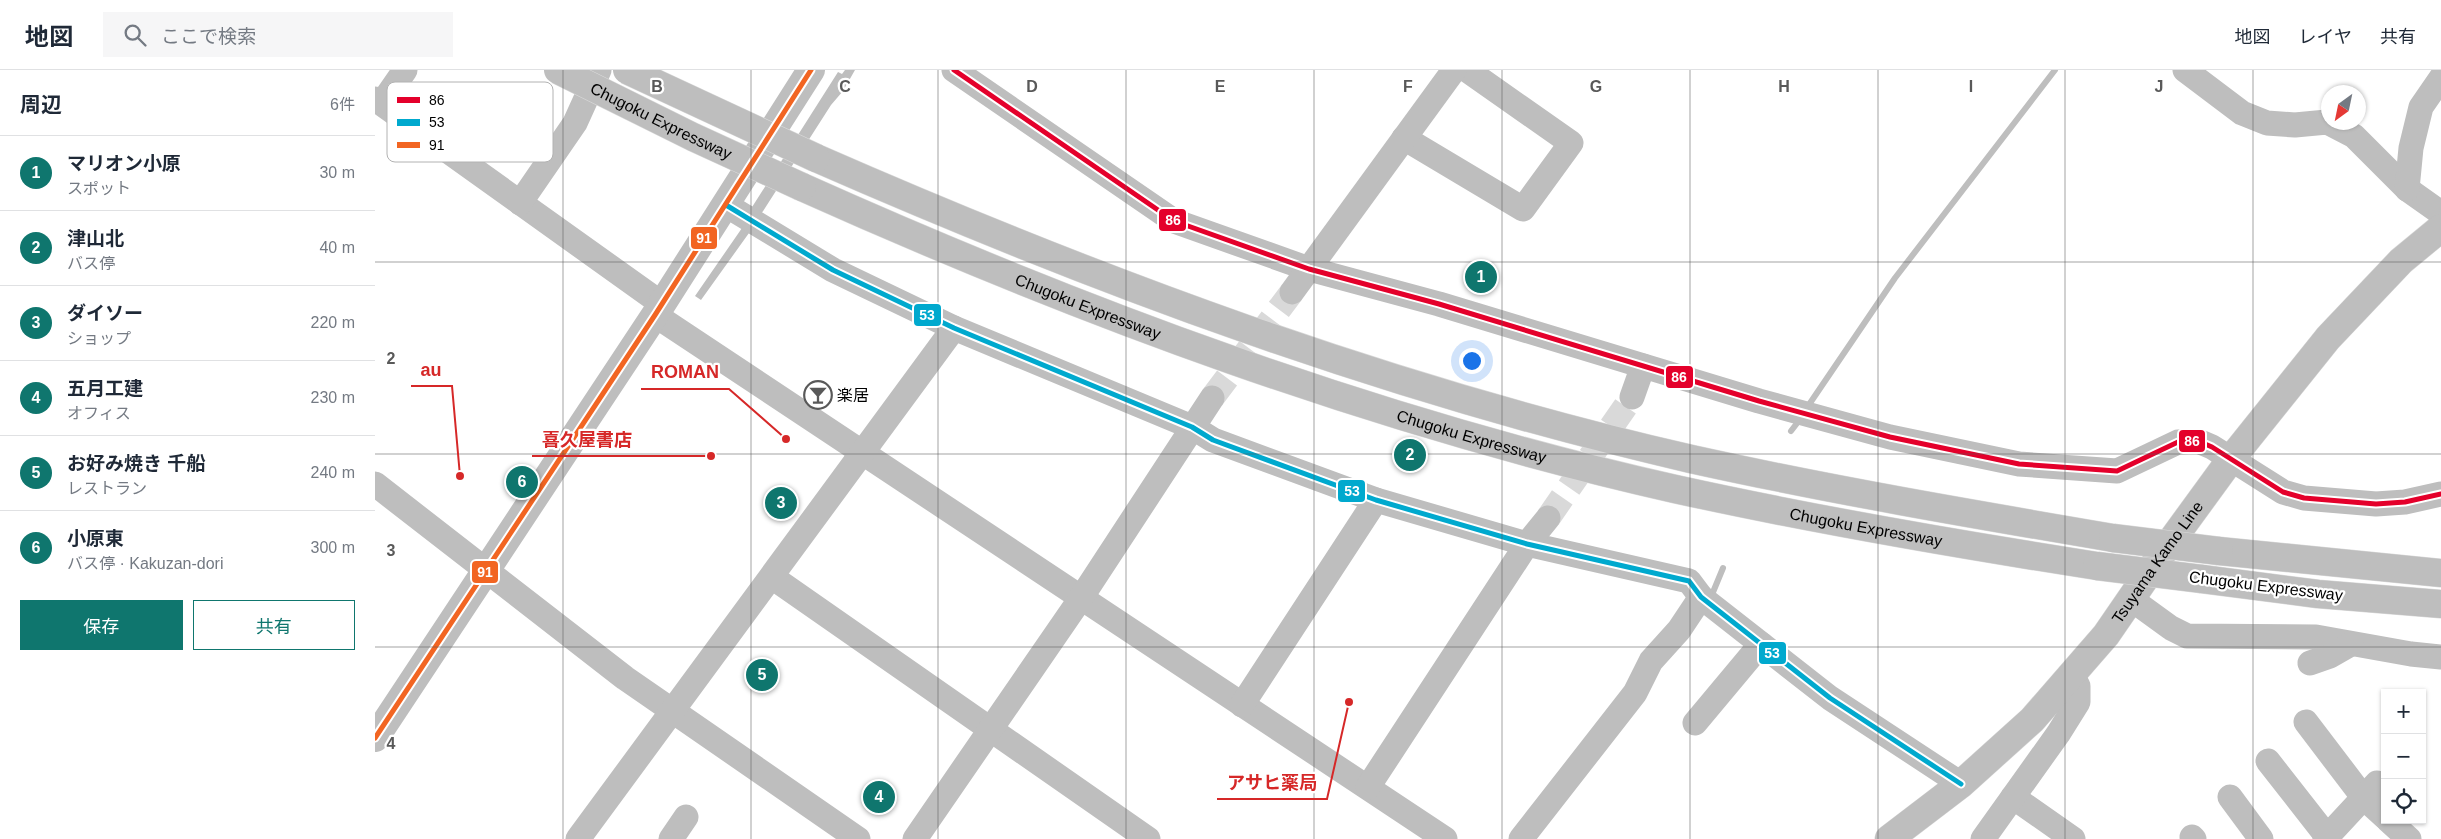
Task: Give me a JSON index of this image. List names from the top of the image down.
{
  "streets": {
    "main road": ["Chugoku Expressway", "Tsuyama Kamo Line"]
  },
  "places": {
    "bar": ["楽居"],
    "other": [
      "ROMAN",
      "喜久屋書店",
      "au",
      "アサヒ薬局"
    ]
  },
  "lines": ["transit line 86", "transit line 91", "transit line 53"],
  "legend": ["86", "53", "91"],
  "north": "bottom left",
  "page": {
    "header": "地図",
    "search": "ここで検索",
    "nav": ["地図", "レイヤ", "共有"],
    "heading": ["周辺", "6件"],
    "list": [
      {
        "mark": "1",
        "name": "マリオン小原",
        "note": "スポット",
        "value": "30 m"
      },
      {
        "mark": "2",
        "name": "津山北",
        "note": "バス停",
        "value": "40 m"
      },
      {
        "mark": "3",
        "name": "ダイソー",
        "note": "ショップ",
        "value": "220 m"
      },
      {
        "mark": "4",
        "name": "五月工建",
        "note": "オフィス",
        "value": "230 m"
      },
      {
        "mark": "5",
        "name": "お好み焼き 千船",
        "note": "レストラン",
        "value": "240 m"
      },
      {
        "mark": "6",
        "name": "小原東",
        "note": "バス停 · Kakuzan-dori",
        "value": "300 m"
      }
    ],
    "pins": [
      "1",
      "2",
      "6",
      "3",
      "5",
      "4"
    ],
    "buttons": ["保存", "共有"],
    "map_buttons": ["+", "−"]
  },
  "grid": {
    "columns": [
      "B",
      "C",
      "D",
      "E",
      "F",
      "G",
      "H",
      "I",
      "J"
    ],
    "rows": ["2", "3", "4"]
  }
}
